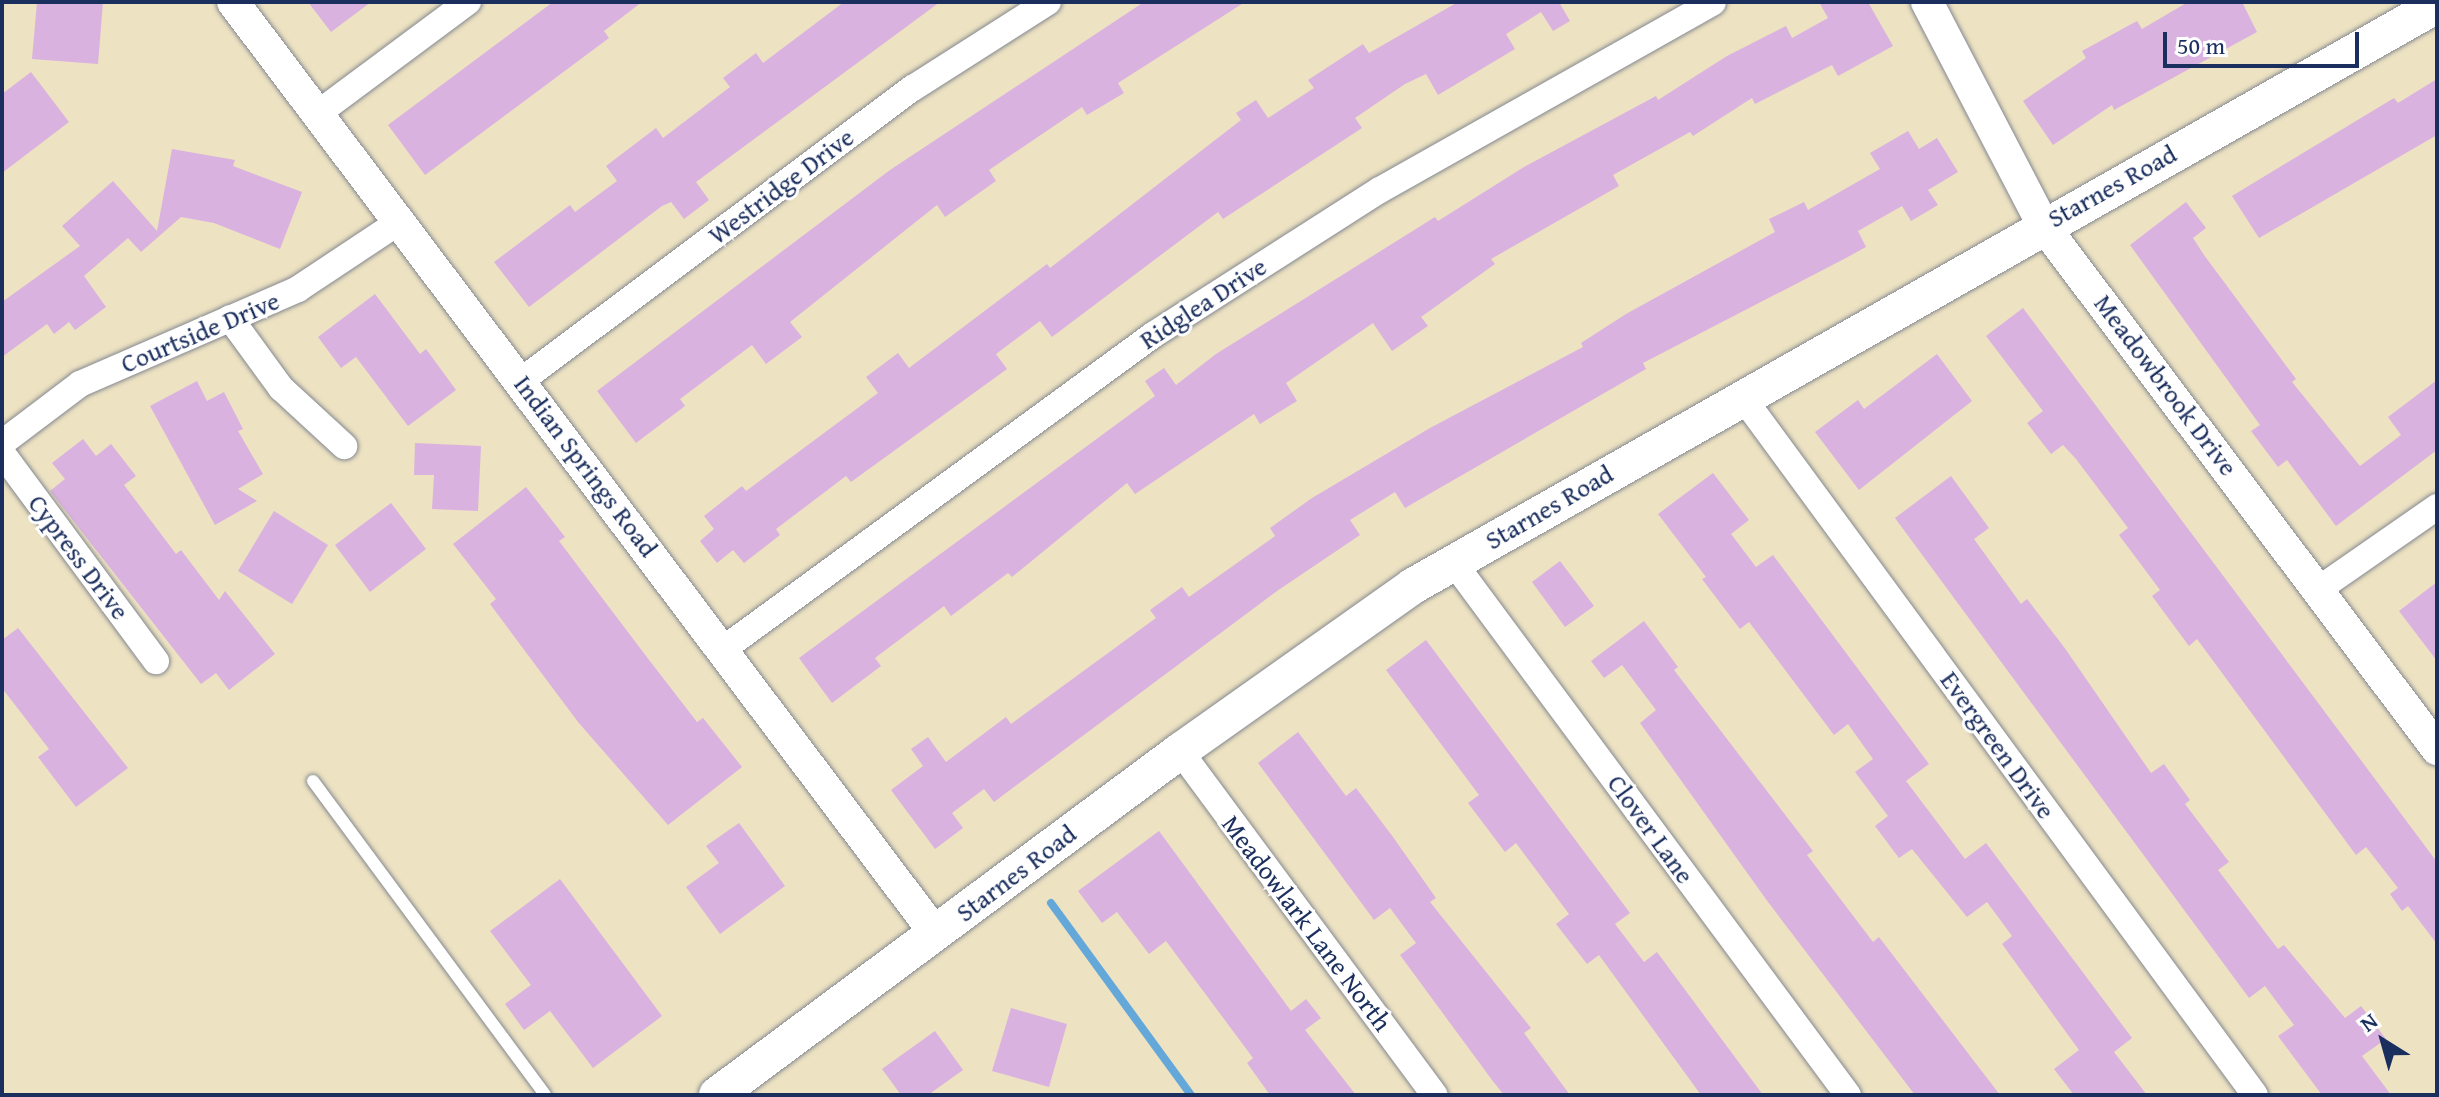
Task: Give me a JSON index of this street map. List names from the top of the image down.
{
  "streets": {
    "main road": ["Starnes Road"],
    "street": [
      "Westridge Drive",
      "Ridglea Drive",
      "Courtside Drive",
      "Meadowbrook Drive",
      "Indian Springs Road",
      "Cypress Drive",
      "Evergreen Drive",
      "Clover Lane",
      "Meadowlark Lane North"
    ]
  },
  "crossings": [
    ["Westridge Drive", "Indian Springs Road"],
    ["Starnes Road", "Meadowbrook Drive"],
    ["Starnes Road", "Indian Springs Road"],
    ["Starnes Road", "Evergreen Drive"],
    ["Starnes Road", "Clover Lane"],
    ["Starnes Road", "Meadowlark Lane North"],
    ["Ridglea Drive", "Indian Springs Road"],
    ["Courtside Drive", "Indian Springs Road"]
  ],
  "scale_bar": "50 m",
  "north": "top left"
}
